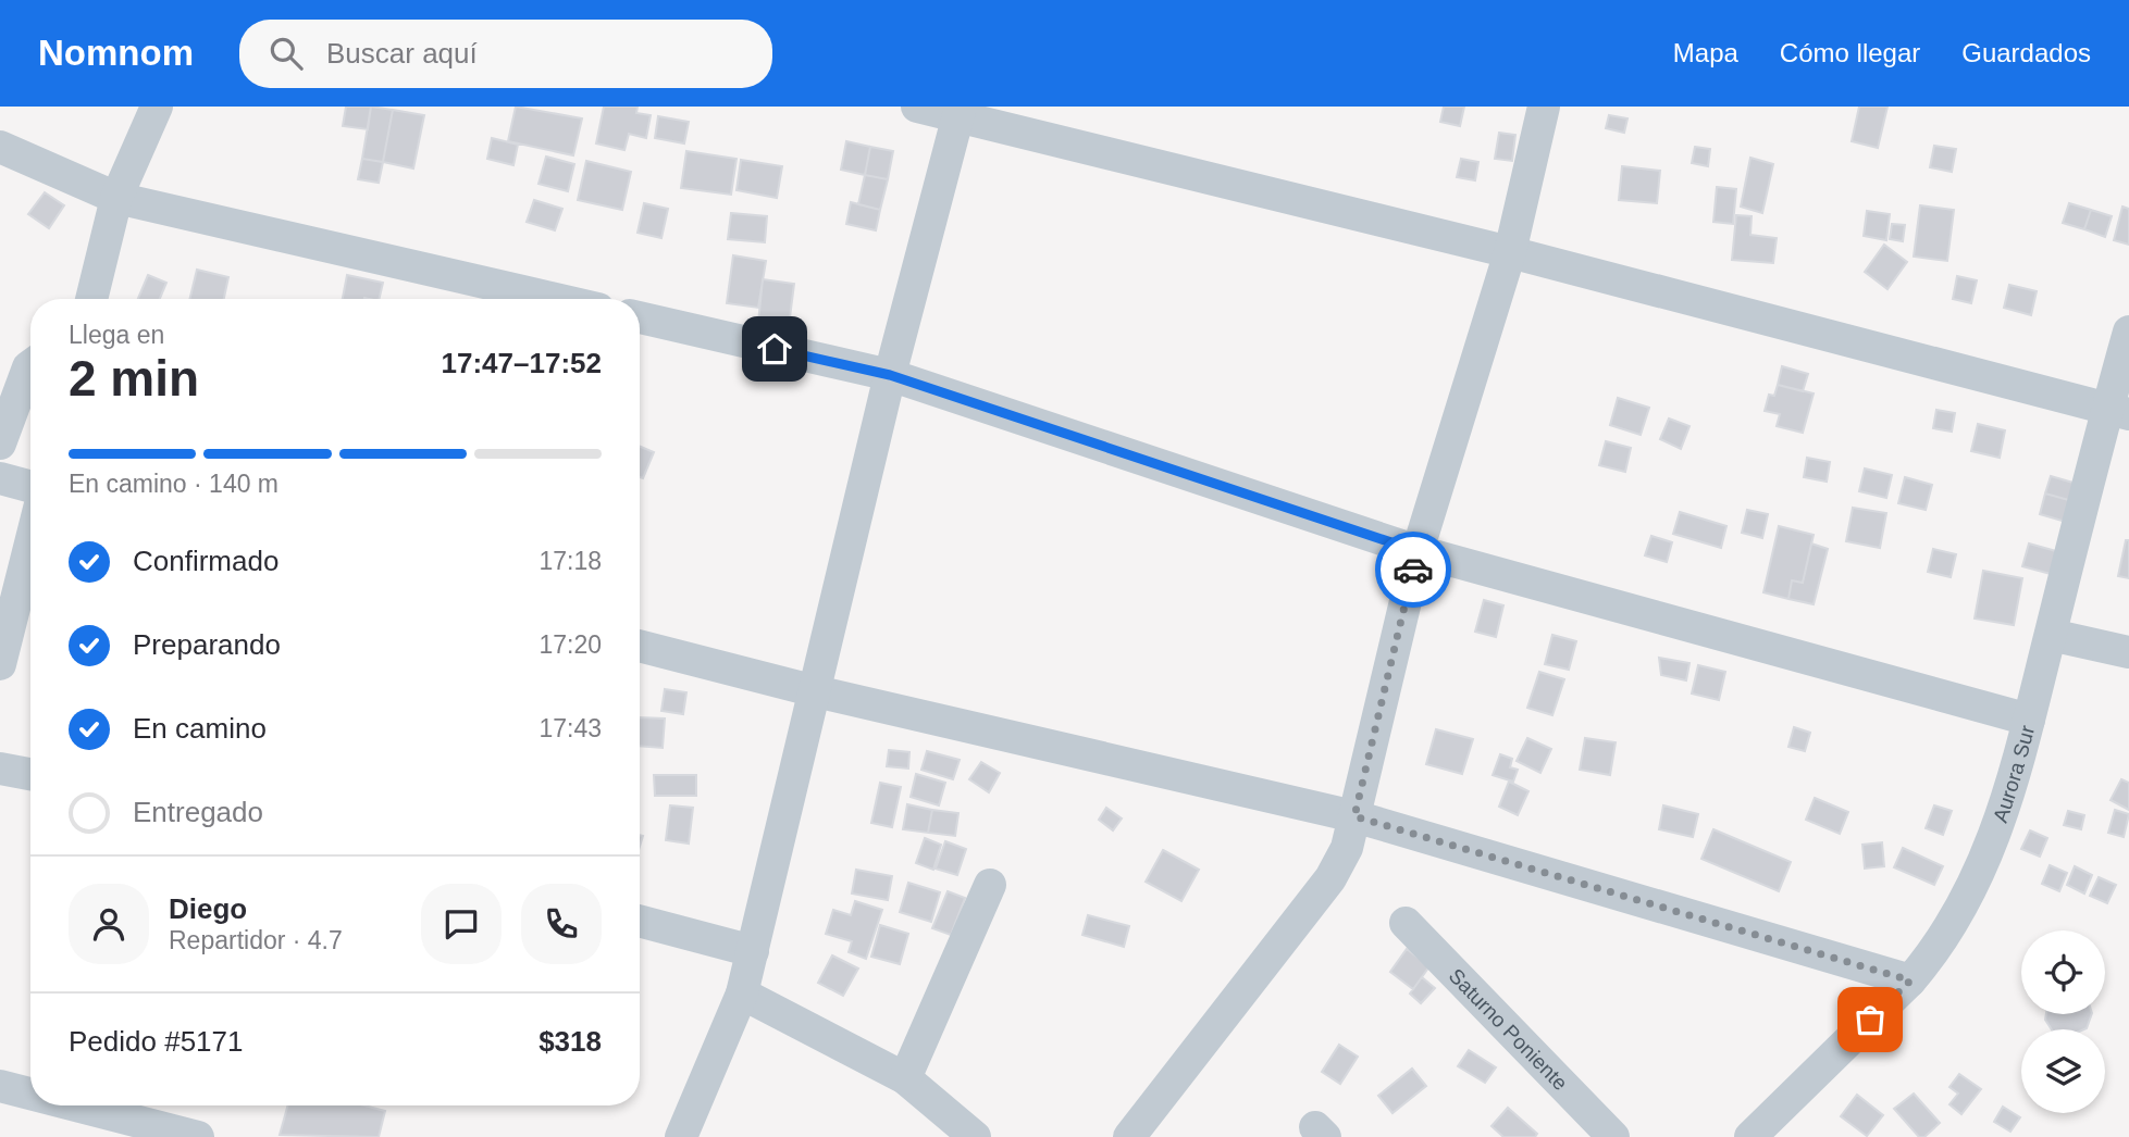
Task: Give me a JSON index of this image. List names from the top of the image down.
{
  "streets": {
    "street": ["Aurora Sur", "Saturno Poniente"]
  },
  "page": {
    "header": "Nomnom",
    "search": "Buscar aquí",
    "nav": ["Mapa", "Cómo llegar", "Guardados"],
    "heading": ["2 min", "Llega en", "17:47–17:52"],
    "panel": [
      "Diego",
      "Repartidor · 4.7",
      "Pedido #5171",
      "$318"
    ],
    "bar": "En camino · 140 m",
    "list": [
      ["Confirmado", "17:18"],
      ["Preparando", "17:20"],
      ["En camino", "17:43"],
      "Entregado"
    ]
  }
}
